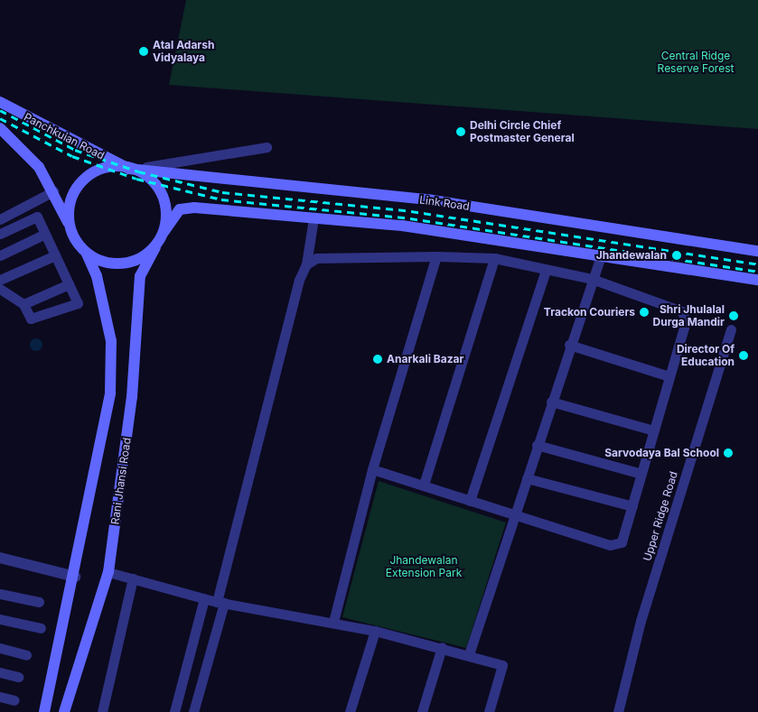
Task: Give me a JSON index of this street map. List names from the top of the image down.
{
  "streets": {
    "main road": ["Panchkuian Road", "Link Road", "Rani Jhansi Road"],
    "street": ["Upper Ridge Road"]
  },
  "crossings": [
    ["Panchkuian Road", "Link Road"],
    ["Panchkuian Road", "Rani Jhansi Road"],
    ["Link Road", "Rani Jhansi Road"]
  ],
  "parks": ["Central Ridge Reserve Forest", "Jhandewalan Extension Park"],
  "places": [
    "Atal Adarsh Vidyalaya",
    "Delhi Circle Chief Postmaster General",
    "Jhandewalan",
    "Trackon Couriers",
    "Shri Jhulalal Durga Mandir",
    "Director Of Education",
    "Anarkali Bazar",
    "Sarvodaya Bal School"
  ]
}
